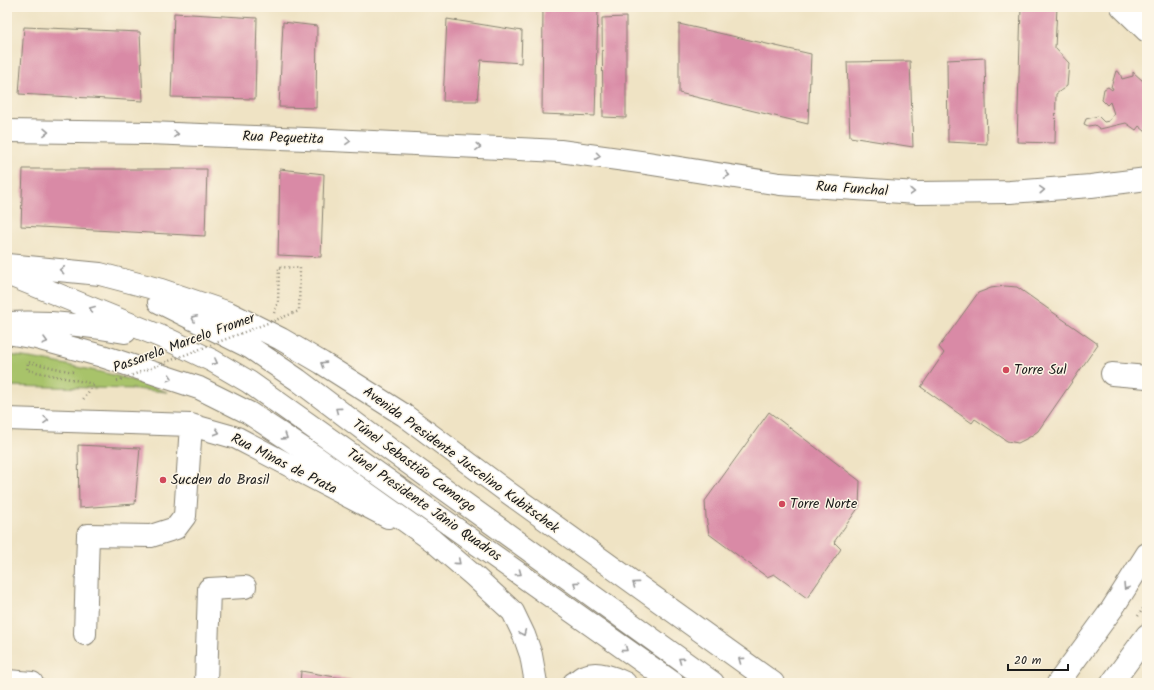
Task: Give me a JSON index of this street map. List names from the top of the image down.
{
  "streets": {
    "main road": [
      "Rua Pequetita",
      "Rua Funchal",
      "Avenida Presidente Juscelino Kubitschek",
      "Rua Minas de Prata",
      "Túnel Sebastião Camargo",
      "Túnel Presidente Jânio Quadros"
    ],
    "path": ["Passarela Marcelo Fromer"]
  },
  "crossings": [
    ["Rua Pequetita", "Rua Funchal"],
    ["Avenida Presidente Juscelino Kubitschek", "Túnel Sebastião Camargo"]
  ],
  "one_way": ["Rua Pequetita", "Rua Funchal"],
  "places": ["Torre Sul", "Sucden do Brasil", "Torre Norte"],
  "scale_bar": "20 m"
}
